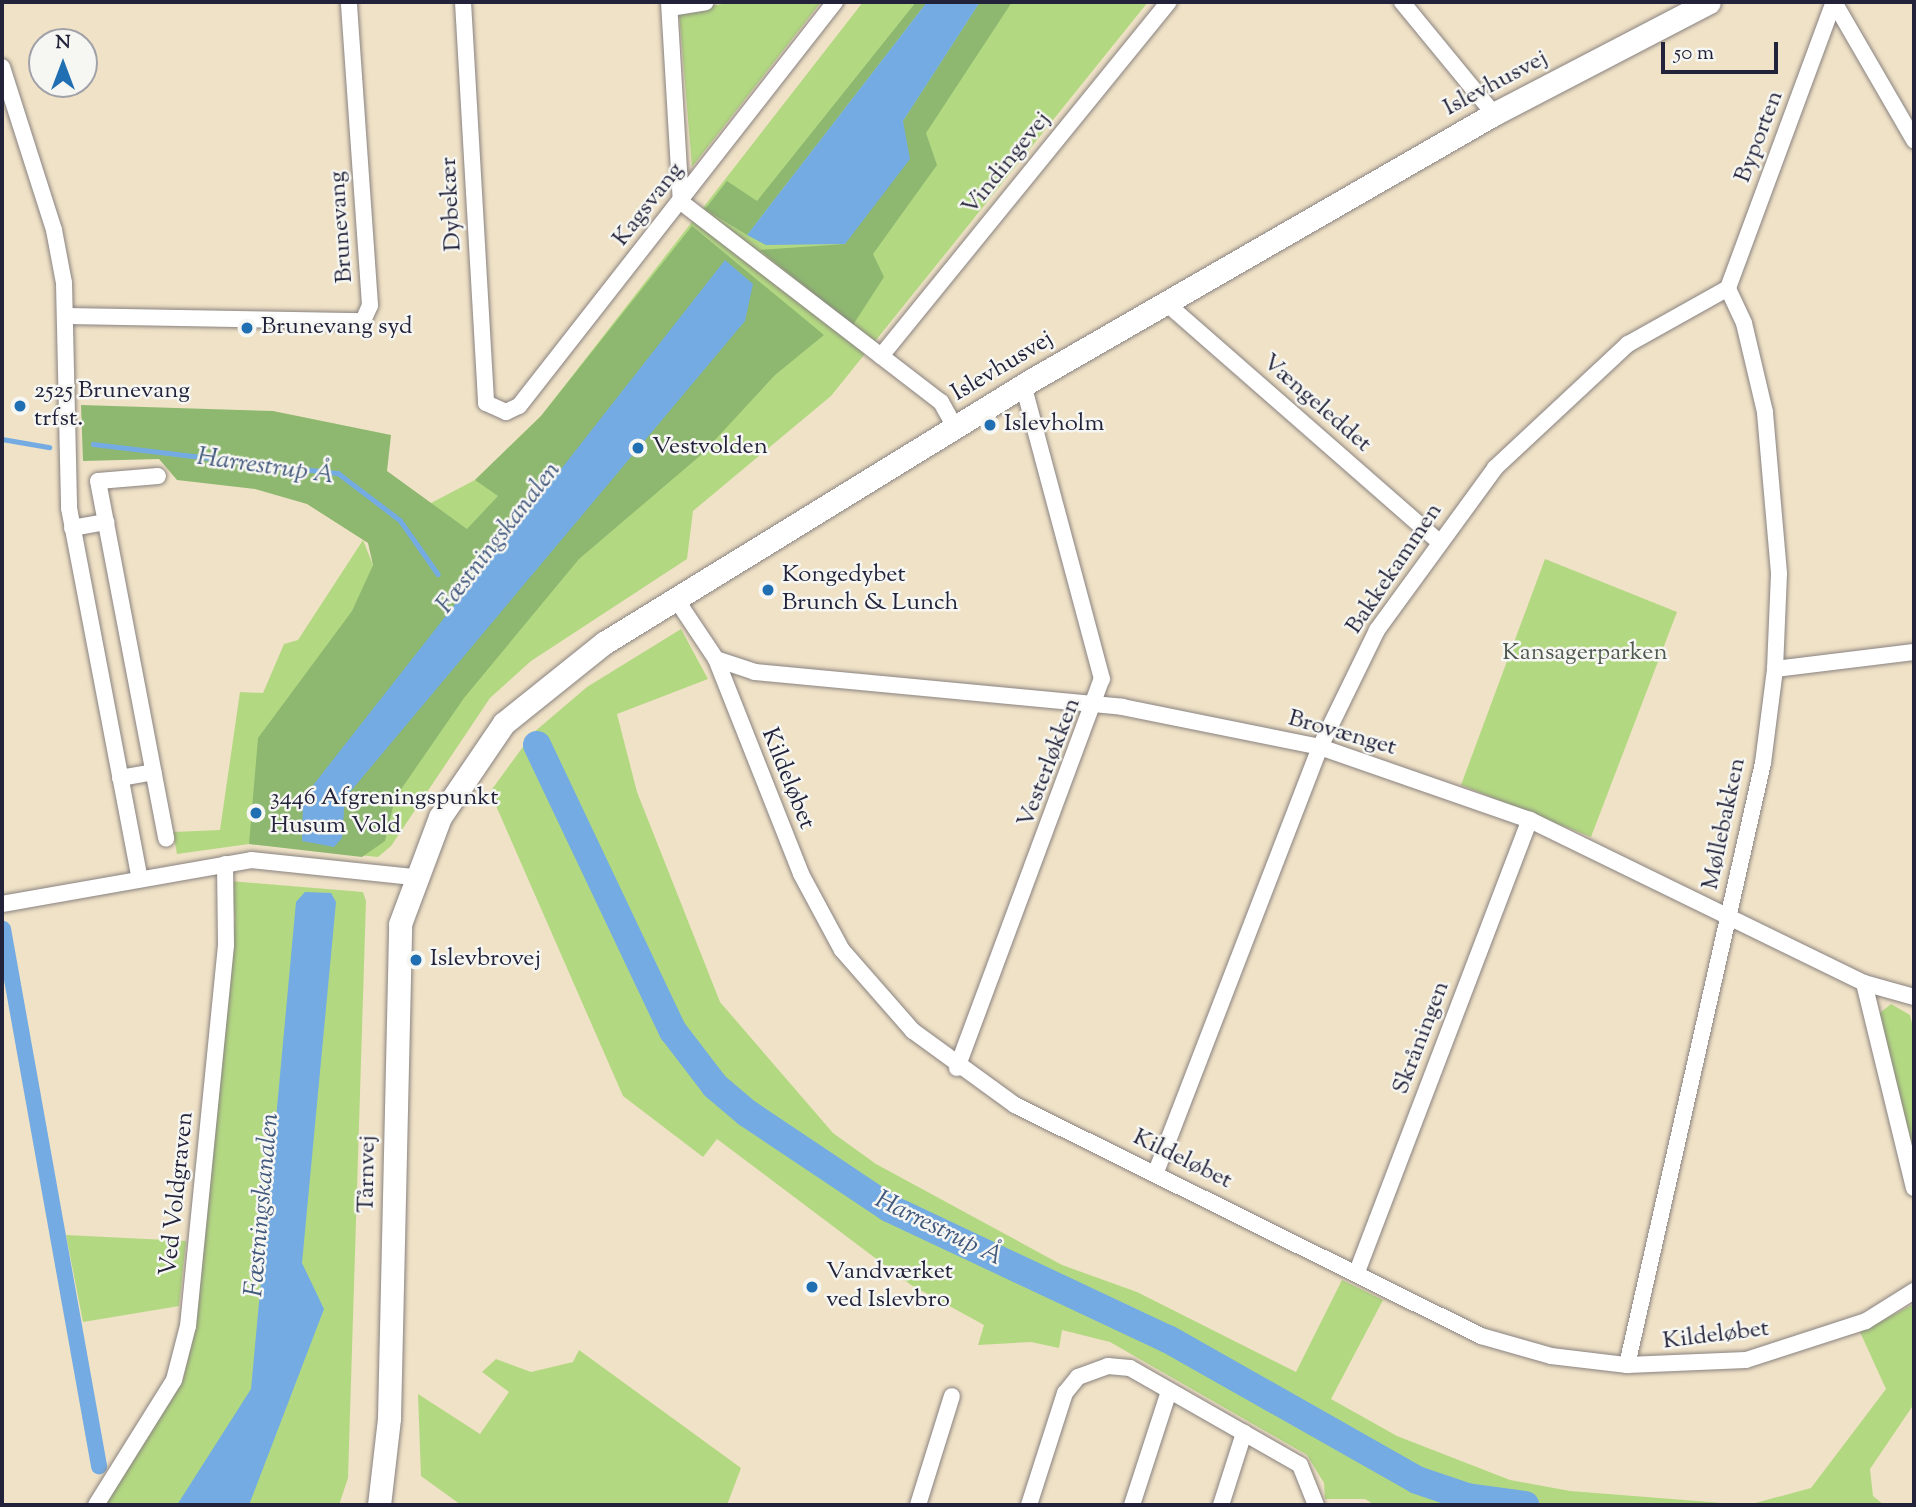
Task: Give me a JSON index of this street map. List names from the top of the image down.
{
  "streets": {
    "street": [
      "Islevhusvej",
      "Byporten",
      "Vindingevej",
      "Dybekær",
      "Kagsvang",
      "Brunevang",
      "Vængeleddet",
      "Bakkekammen",
      "Brovænget",
      "Vesterløkken",
      "Kildeløbet",
      "Møllebakken",
      "Skråningen",
      "Tårnvej",
      "Ved Voldgraven"
    ]
  },
  "crossings": [
    ["Islevhusvej", "Vængeleddet"],
    ["Islevhusvej", "Vesterløkken"],
    ["Islevhusvej", "Kildeløbet"],
    ["Islevhusvej", "Tårnvej"],
    ["Byporten", "Bakkekammen"],
    ["Byporten", "Møllebakken"],
    ["Dybekær", "Kagsvang"],
    ["Vængeleddet", "Bakkekammen"],
    ["Bakkekammen", "Brovænget"],
    ["Bakkekammen", "Kildeløbet"],
    ["Bakkekammen", "Møllebakken"],
    ["Brovænget", "Vesterløkken"],
    ["Brovænget", "Kildeløbet"],
    ["Brovænget", "Møllebakken"],
    ["Brovænget", "Skråningen"],
    ["Vesterløkken", "Kildeløbet"],
    ["Kildeløbet", "Møllebakken"],
    ["Kildeløbet", "Skråningen"]
  ],
  "water": ["Harrestrup Å", "Fæstningskanalen"],
  "parks": ["Kansagerparken"],
  "places": [
    "Brunevang syd",
    "2525 Brunevang trfst.",
    "Islevholm",
    "Vestvolden",
    "Kongedybet Brunch & Lunch",
    "3446 Afgreningspunkt Husum Vold",
    "Islevbrovej",
    "Vandværket ved Islevbro"
  ],
  "scale_bar": "50 m",
  "north": "top"
}
